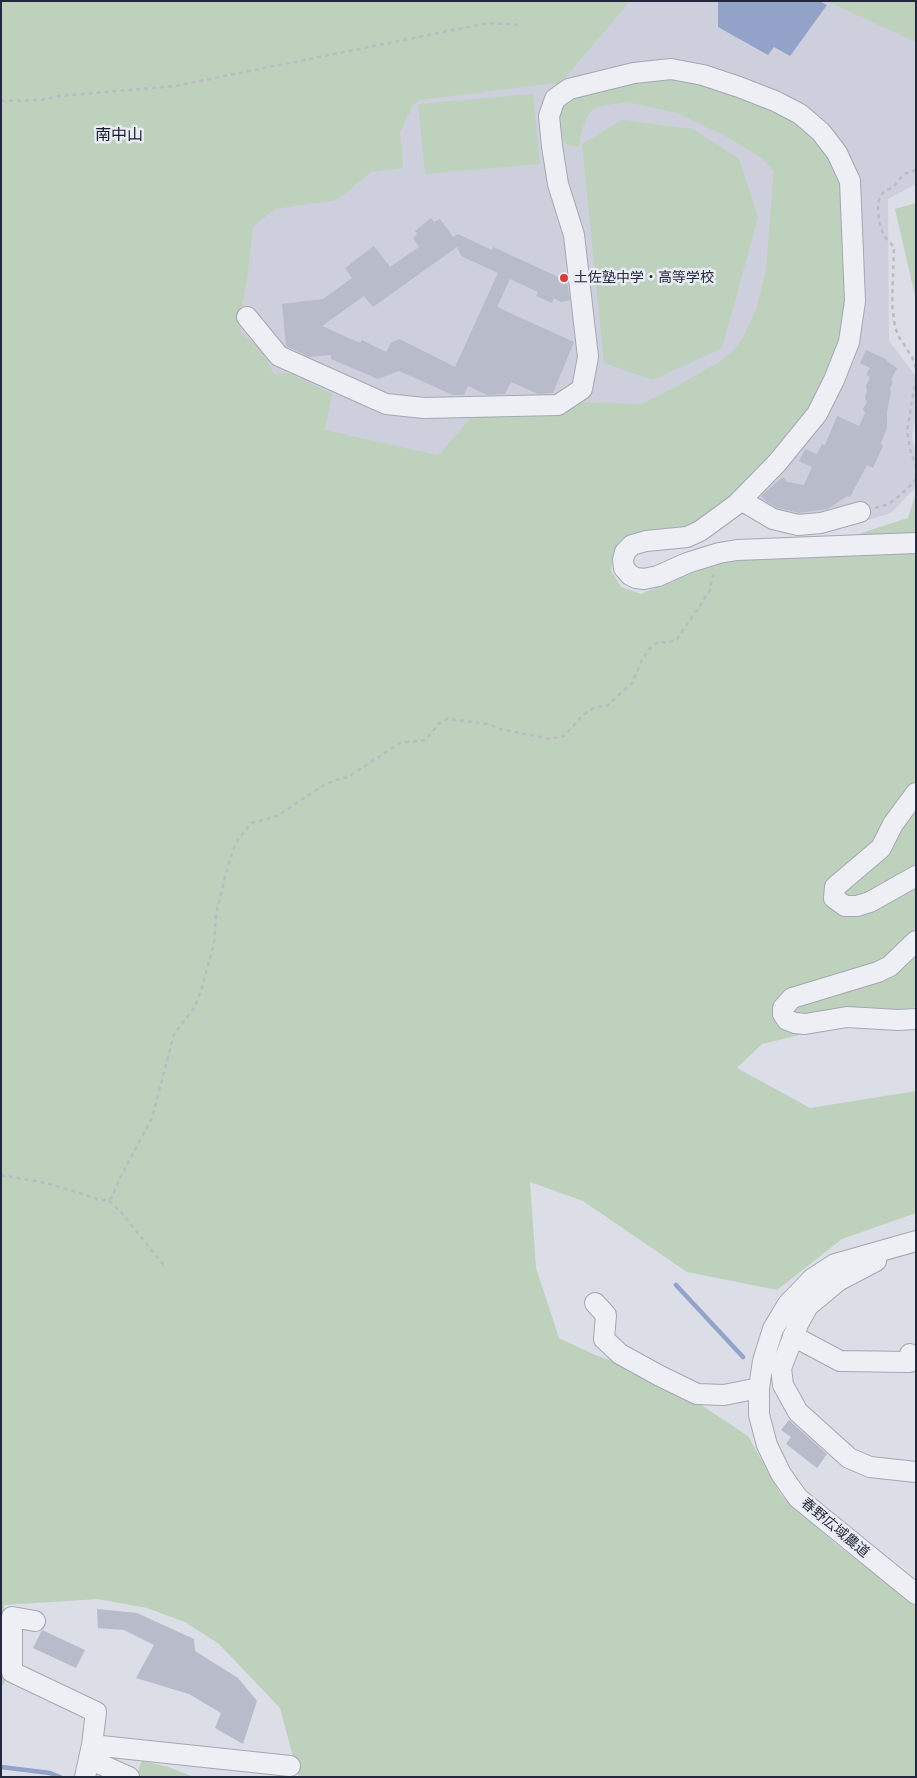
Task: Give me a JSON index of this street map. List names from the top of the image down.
{
  "streets": {
    "street": ["春野広域農道"]
  },
  "districts": ["南中山"],
  "places": ["土佐塾中学・高等学校"]
}
